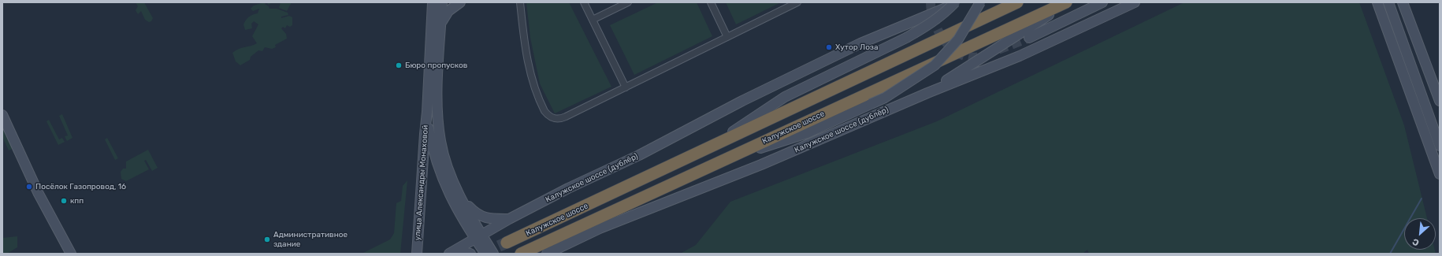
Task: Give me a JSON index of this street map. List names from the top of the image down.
{
  "streets": {
    "highway": ["Калужское шоссе"],
    "main road": ["Калужское шоссе (дублёр)", "улица Александры Монаховой"]
  },
  "places": [
    "Хутор Лоза",
    "Бюро пропусков",
    "Посёлок Газопровод, 16",
    "кпп",
    "Административное здание"
  ],
  "north": "bottom left"
}
